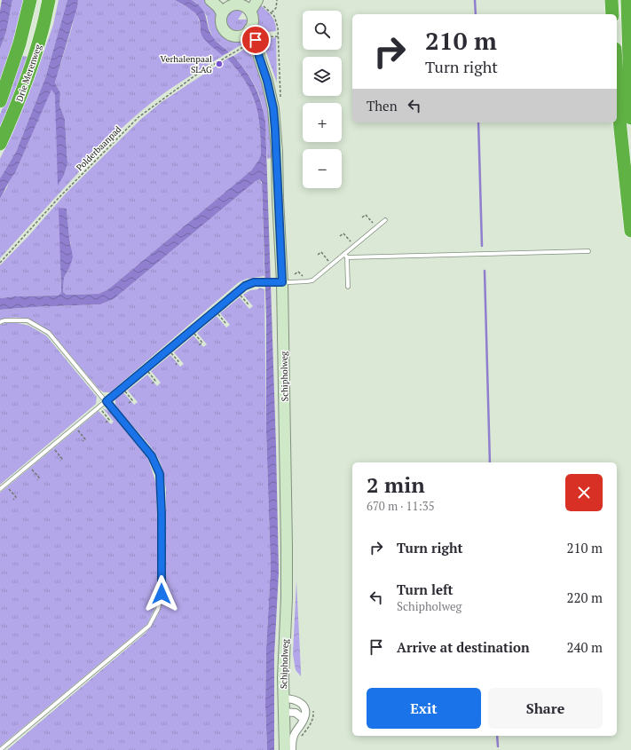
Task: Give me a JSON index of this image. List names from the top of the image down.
{
  "streets": {
    "highway": ["Drie Merenweg"],
    "main road": ["Schipholweg"],
    "path": ["Polderbaanpad"]
  },
  "places": ["Verhalenpaal SLAG"],
  "page": {
    "map_buttons": ["+", "−"],
    "turn": ["210 m", "Turn right"],
    "then": "Then",
    "heading": ["2 min", "670 m · 11:35"],
    "list": [
      {
        "name": "Turn right",
        "value": "210 m"
      },
      {
        "name": "Turn left",
        "note": "Schipholweg",
        "value": "220 m"
      },
      {
        "name": "Arrive at destination",
        "value": "240 m"
      }
    ],
    "buttons": ["Exit", "Share"]
  }
}
